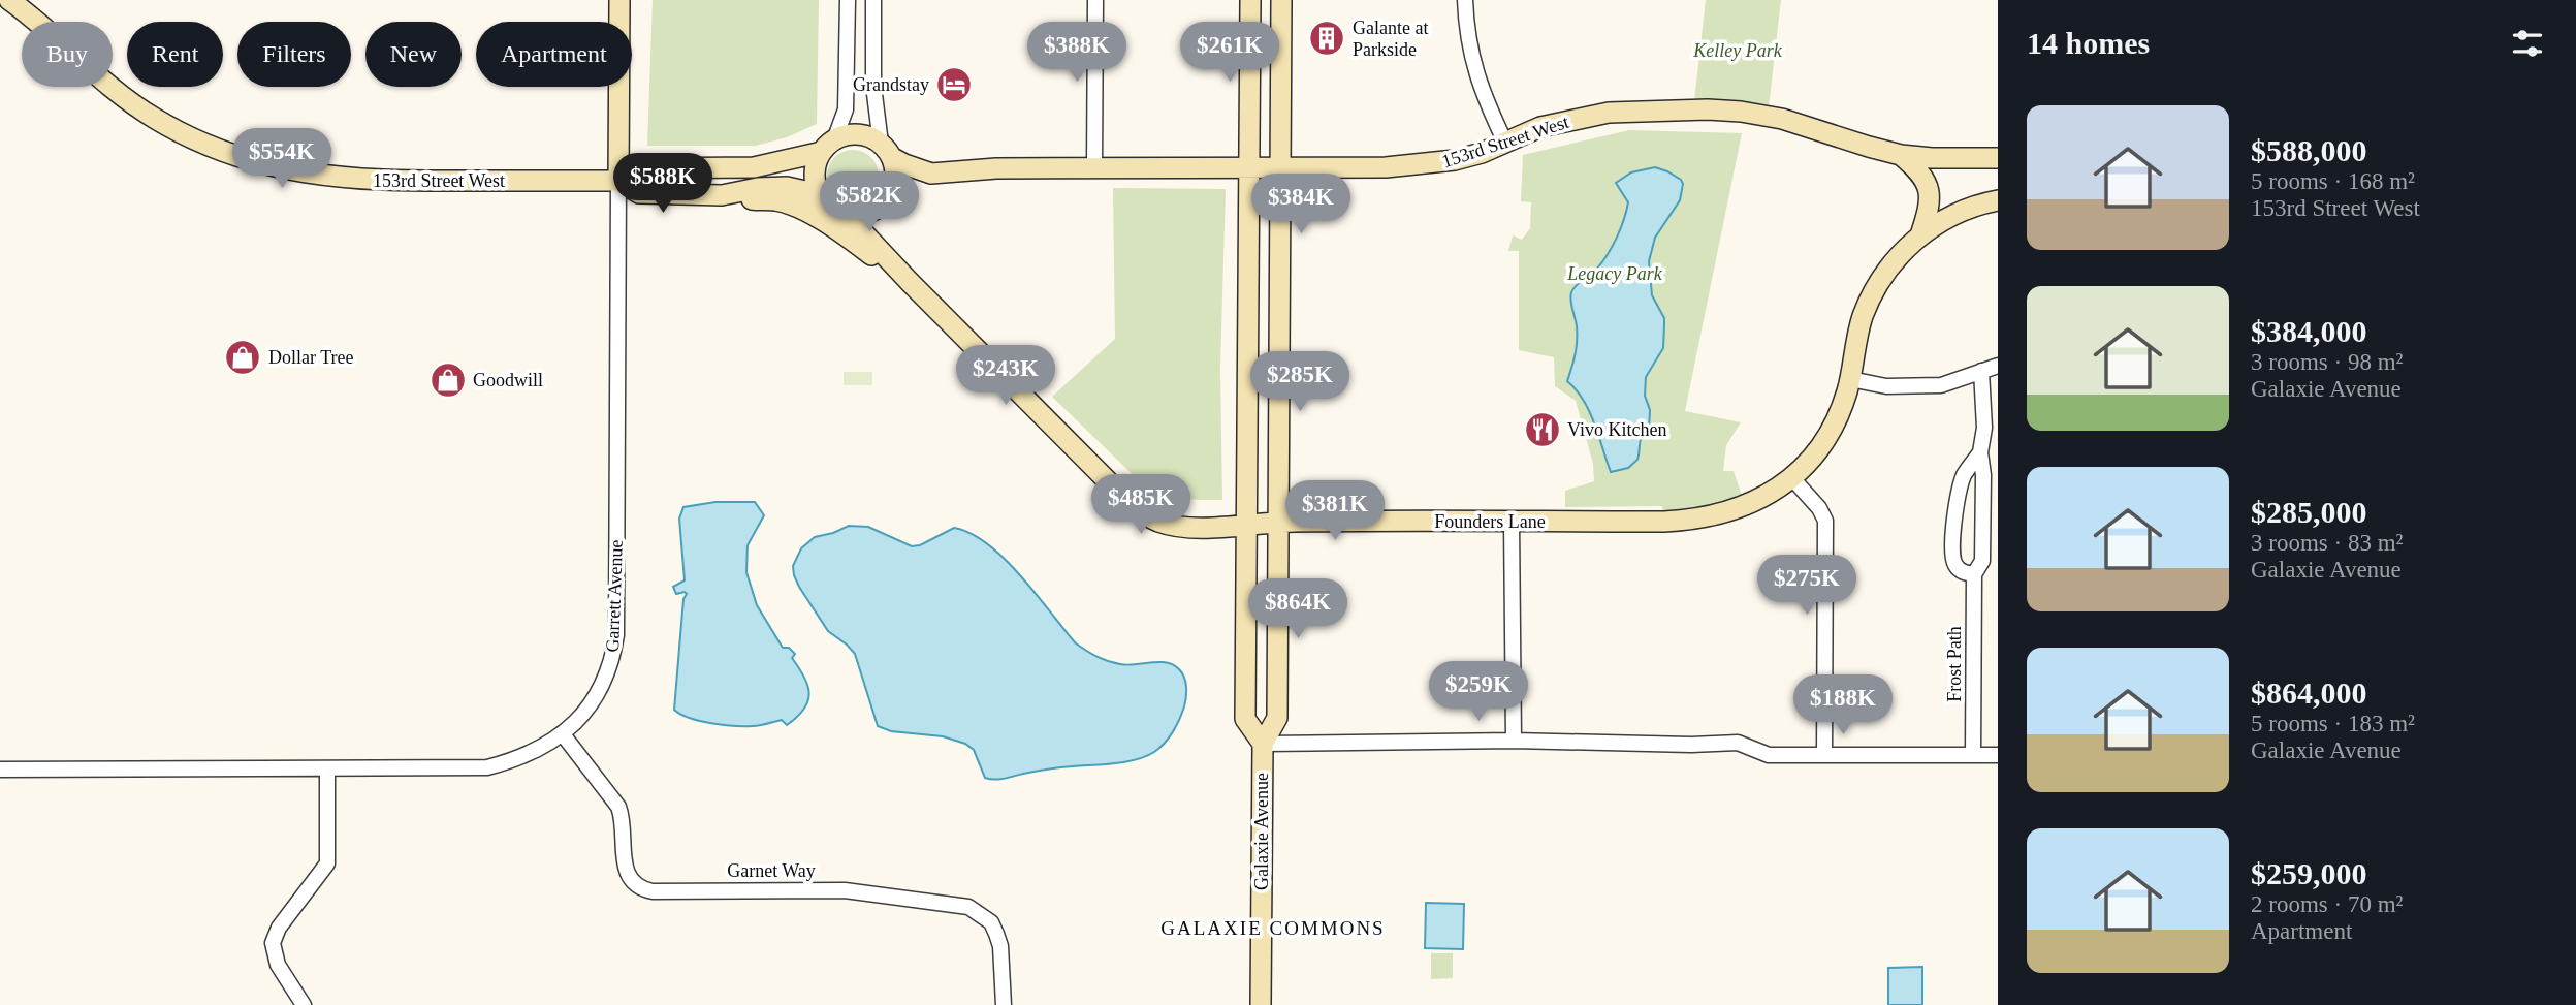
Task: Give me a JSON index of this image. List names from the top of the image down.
{
  "streets": {
    "street": [
      "153rd Street West",
      "Founders Lane",
      "Garrett Avenue",
      "Frost Path",
      "Galaxie Avenue",
      "Garnet Way"
    ]
  },
  "crossings": [
    ["153rd Street West", "Founders Lane"],
    ["153rd Street West", "Garrett Avenue"],
    ["153rd Street West", "Galaxie Avenue"],
    ["Founders Lane", "Galaxie Avenue"],
    ["Garrett Avenue", "Garnet Way"]
  ],
  "districts": ["GALAXIE COMMONS"],
  "parks": ["Kelley Park", "Legacy Park"],
  "places": {
    "building": ["Galante at Parkside"],
    "hotel": ["Grandstay"],
    "shop": ["Dollar Tree", "Goodwill"],
    "restaurant": ["Vivo Kitchen"]
  },
  "page": {
    "heading": "14 homes",
    "price": [
      "$388K",
      "$261K",
      "$554K",
      "$588K",
      "$582K",
      "$384K",
      "$243K",
      "$285K",
      "$485K",
      "$381K",
      "$275K",
      "$864K",
      "$259K",
      "$188K"
    ],
    "chip": [
      "Buy",
      "Rent",
      "Filters",
      "New",
      "Apartment"
    ],
    "list": [
      {
        "name": "$588,000",
        "note": "5 rooms · 168 m² · 153rd Street West"
      },
      {
        "name": "$384,000",
        "note": "3 rooms · 98 m² · Galaxie Avenue"
      },
      {
        "name": "$285,000",
        "note": "3 rooms · 83 m² · Galaxie Avenue"
      },
      {
        "name": "$864,000",
        "note": "5 rooms · 183 m² · Galaxie Avenue"
      },
      {
        "name": "$259,000",
        "note": "2 rooms · 70 m² · Apartment"
      }
    ]
  }
}
